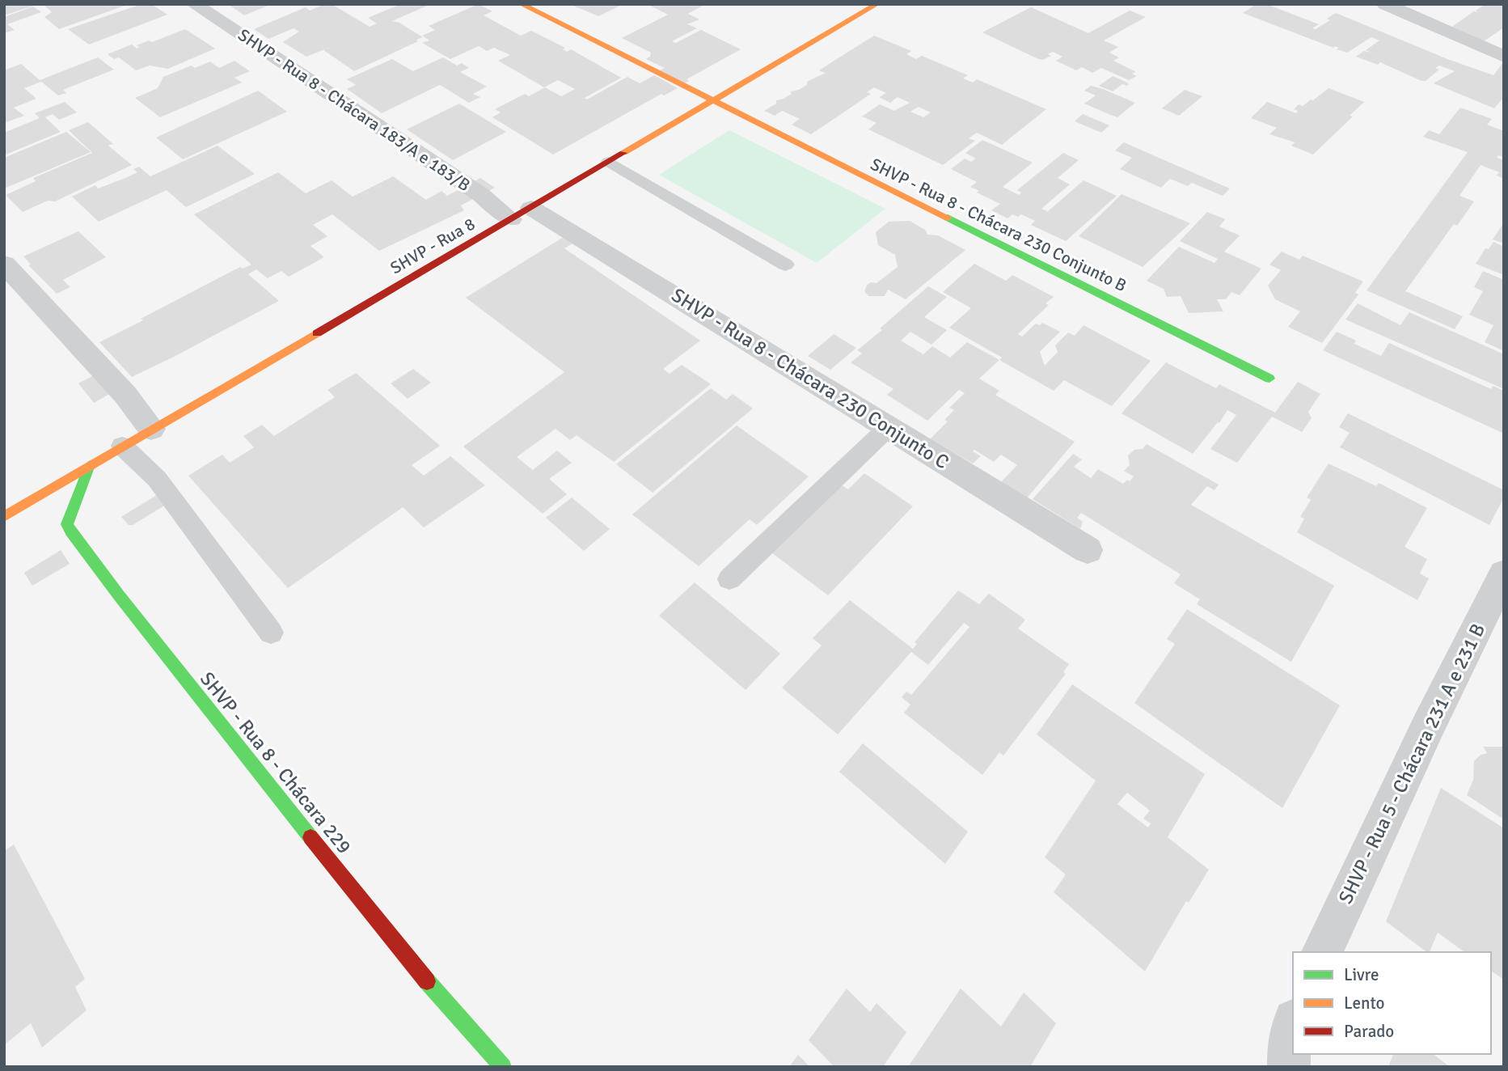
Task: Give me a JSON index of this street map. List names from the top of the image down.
{
  "streets": {
    "street": [
      "SHVP - Rua 8 - Chácara 183/A e 183/B",
      "SHVP - Rua 8 - Chácara 230 Conjunto B",
      "SHVP - Rua 8",
      "SHVP - Rua 8 - Chácara 230 Conjunto C",
      "SHVP - Rua 8 - Chácara 229",
      "SHVP - Rua 5 - Chácara 231 A e 231 B"
    ]
  },
  "crossings": [
    ["SHVP - Rua 8 - Chácara 183/A e 183/B", "SHVP - Rua 8"],
    ["SHVP - Rua 8 - Chácara 183/A e 183/B", "SHVP - Rua 8 - Chácara 230 Conjunto C"],
    ["SHVP - Rua 8 - Chácara 230 Conjunto B", "SHVP - Rua 8"],
    ["SHVP - Rua 8", "SHVP - Rua 8 - Chácara 230 Conjunto C"],
    ["SHVP - Rua 8", "SHVP - Rua 8 - Chácara 229"]
  ],
  "legend": ["Livre", "Lento", "Parado"]
}
